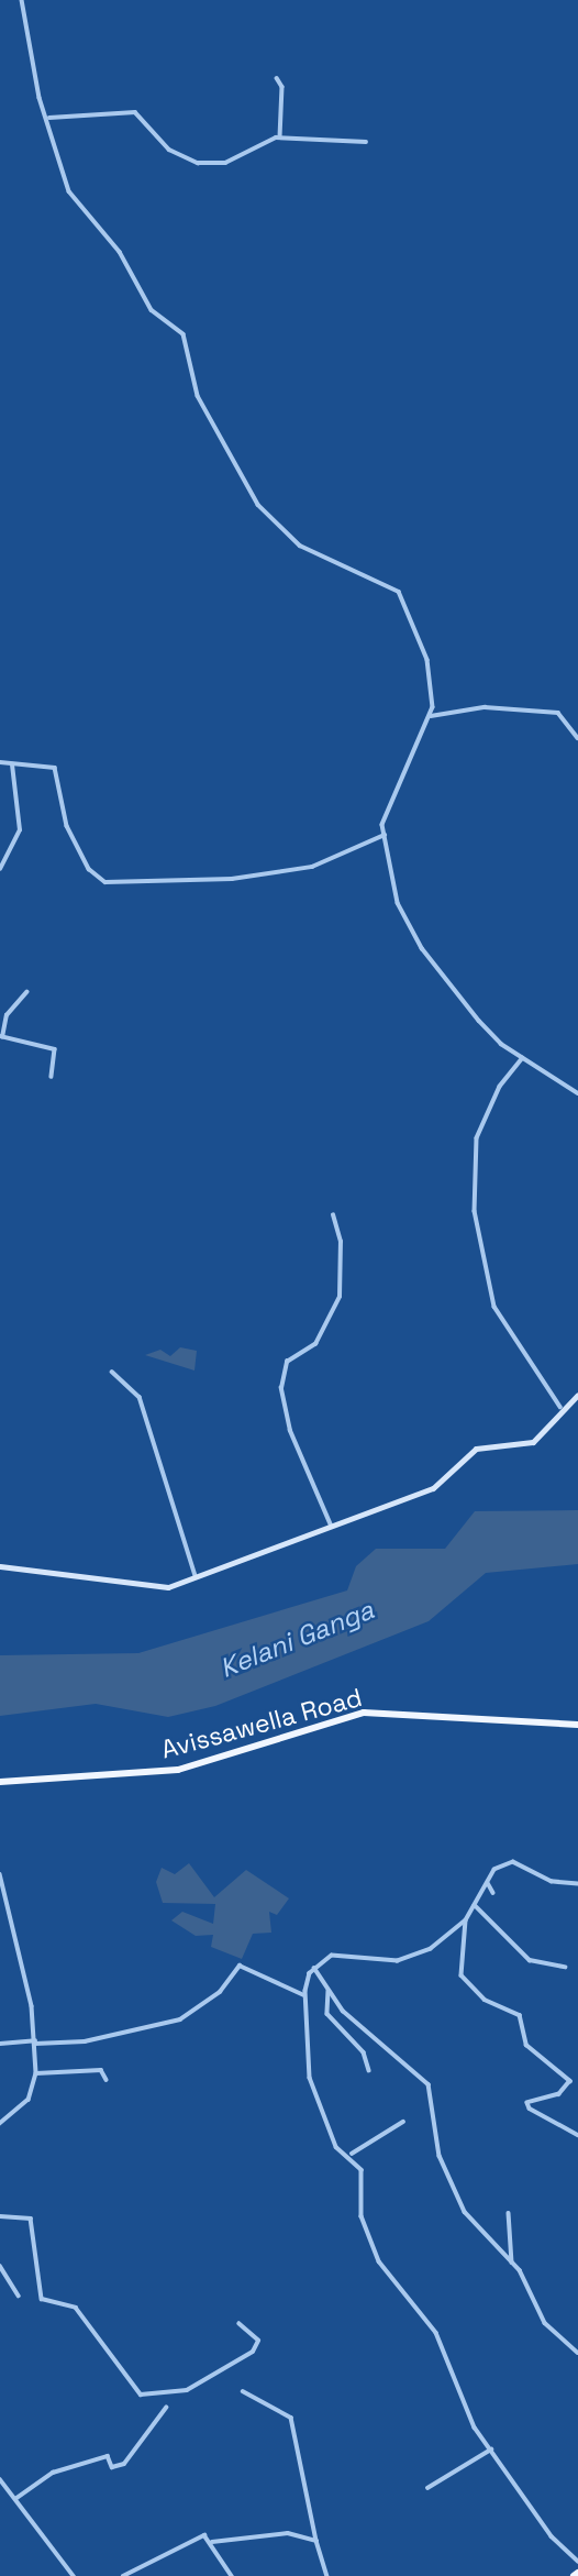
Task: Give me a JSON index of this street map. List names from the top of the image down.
{
  "streets": {
    "main road": ["Avissawella Road"]
  },
  "water": ["Kelani Ganga"]
}
